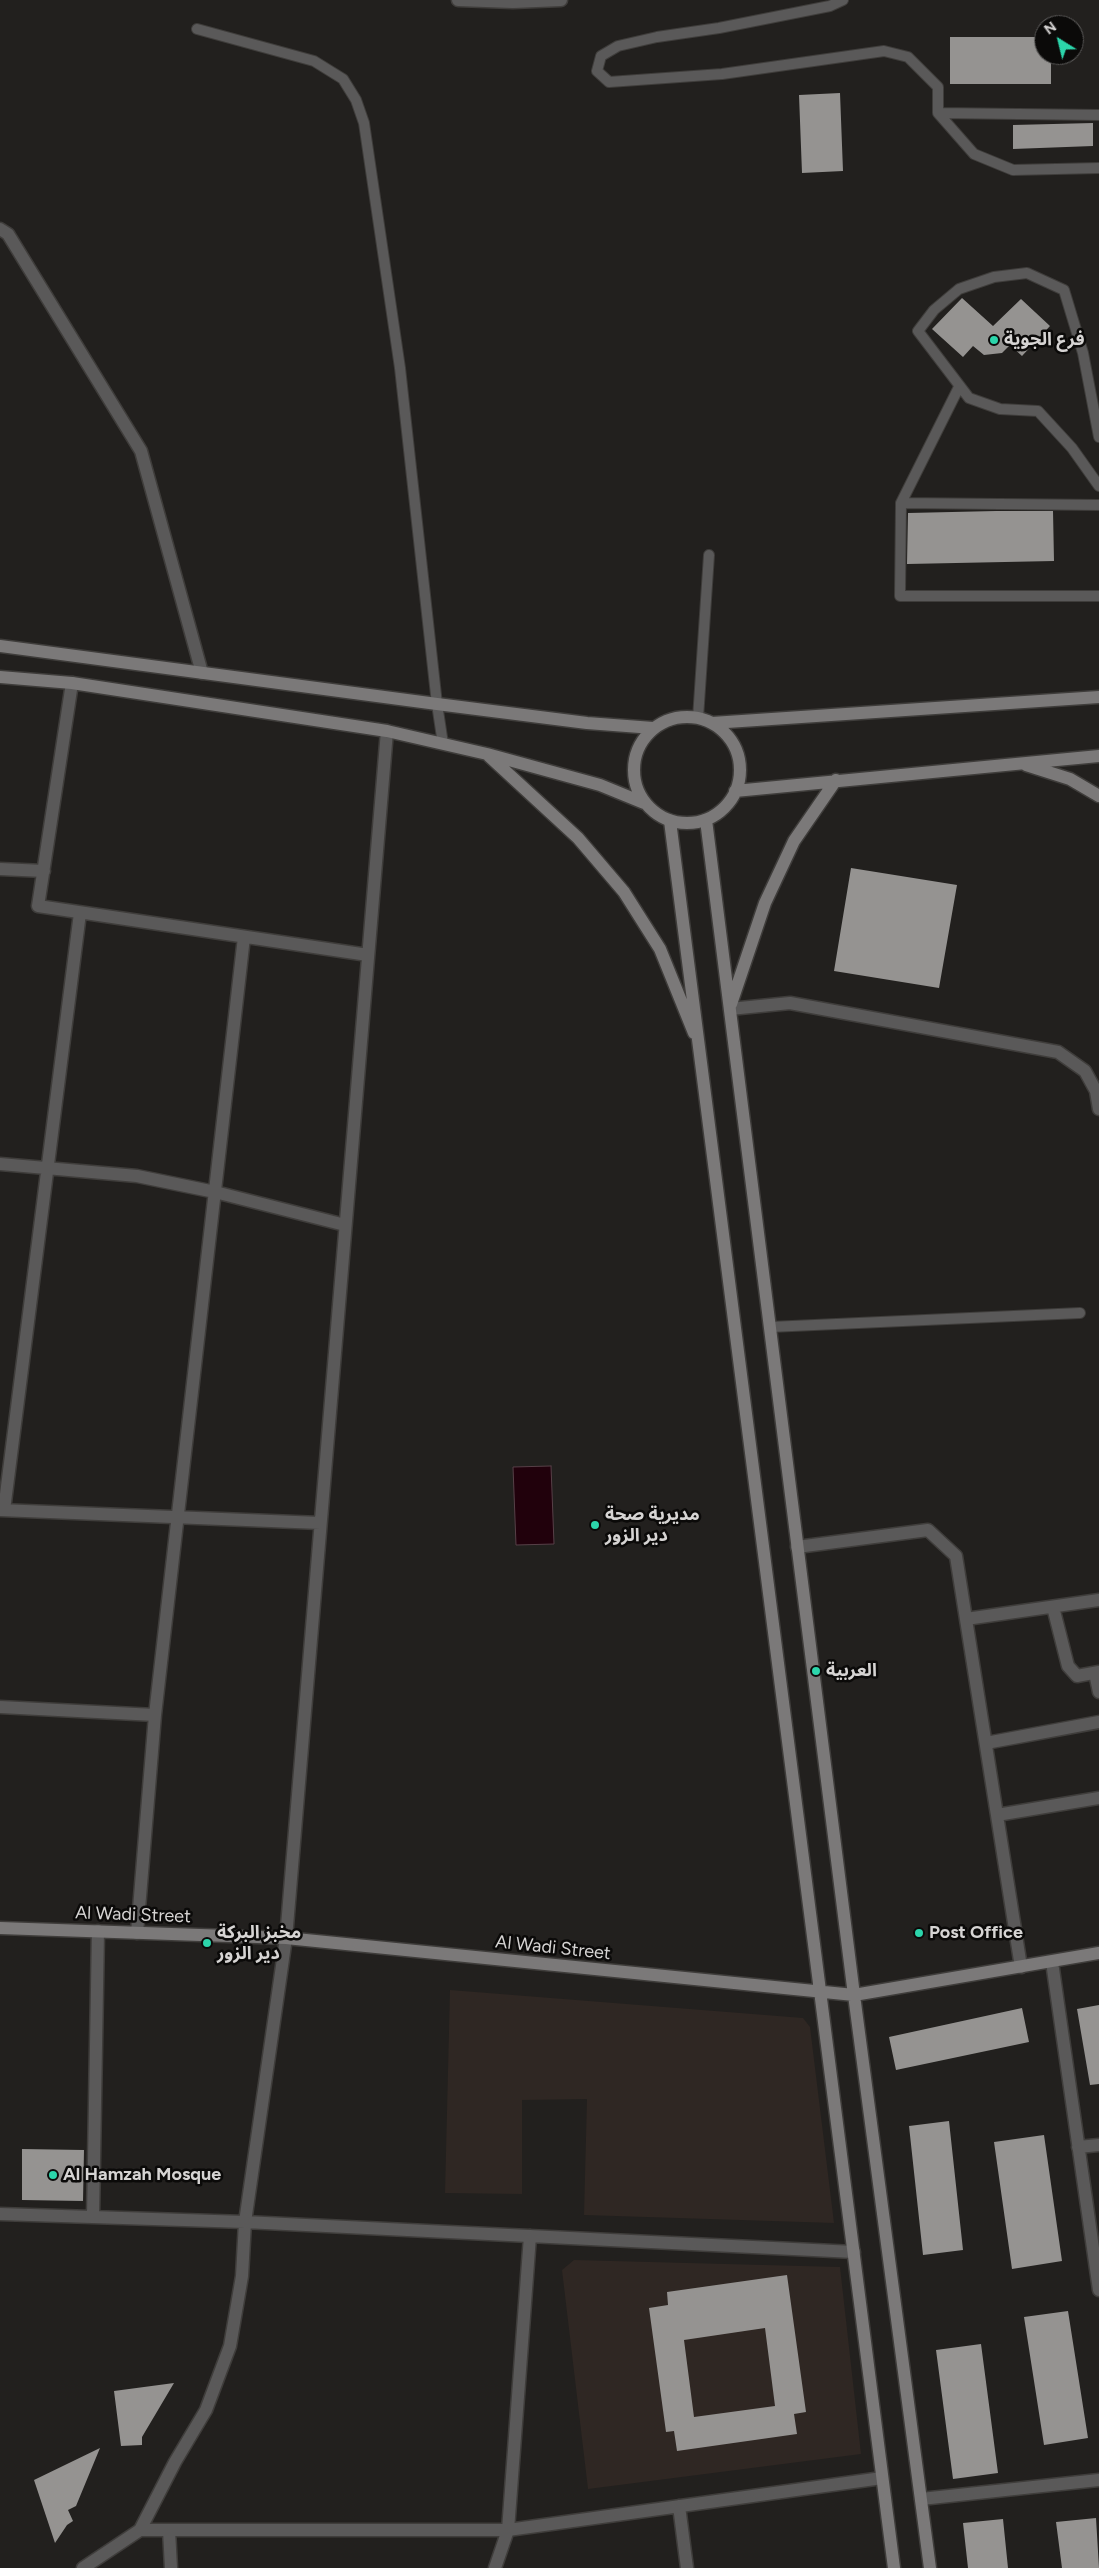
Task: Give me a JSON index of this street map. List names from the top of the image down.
{
  "streets": {
    "main road": ["Al Wadi Street"]
  },
  "places": [
    "فرع الجوية",
    "مديرية صحة دير الزور",
    "العربية",
    "Post Office",
    "مخبز البركة دير الزور",
    "Al Hamzah Mosque"
  ],
  "north": "top left"
}
